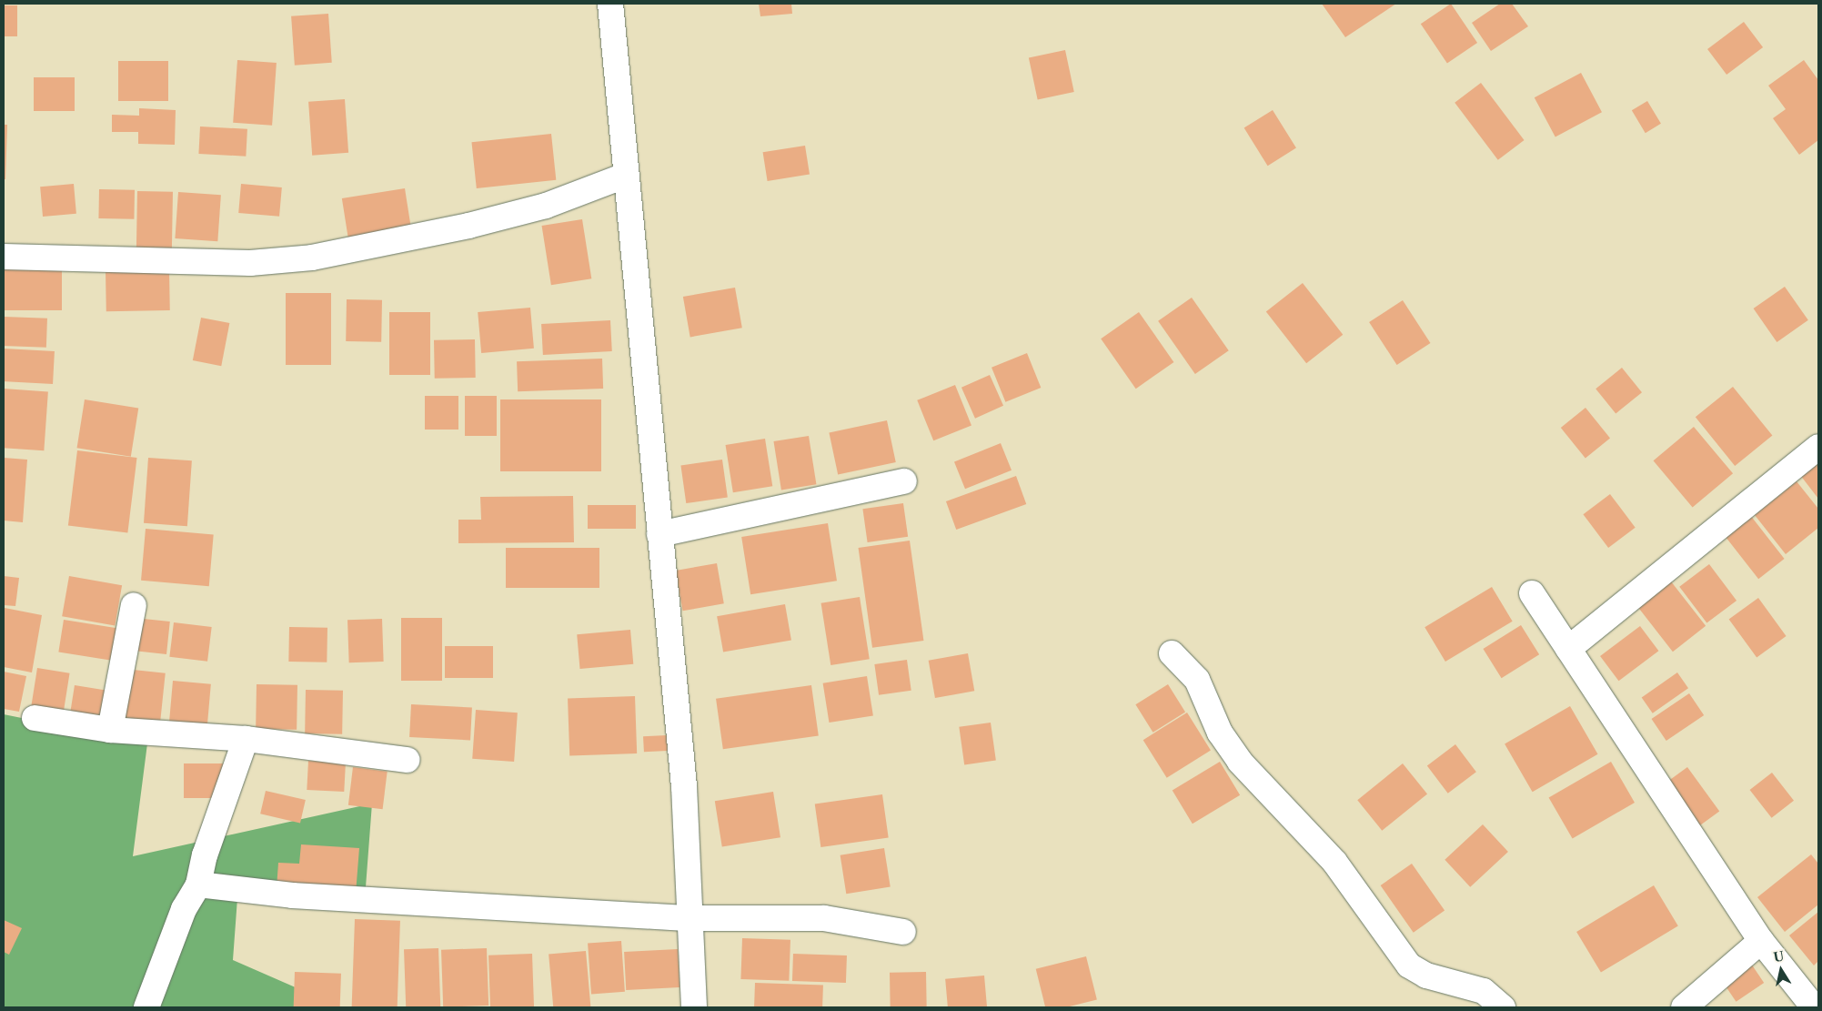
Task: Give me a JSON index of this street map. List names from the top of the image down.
{
  "north": "top"
}
